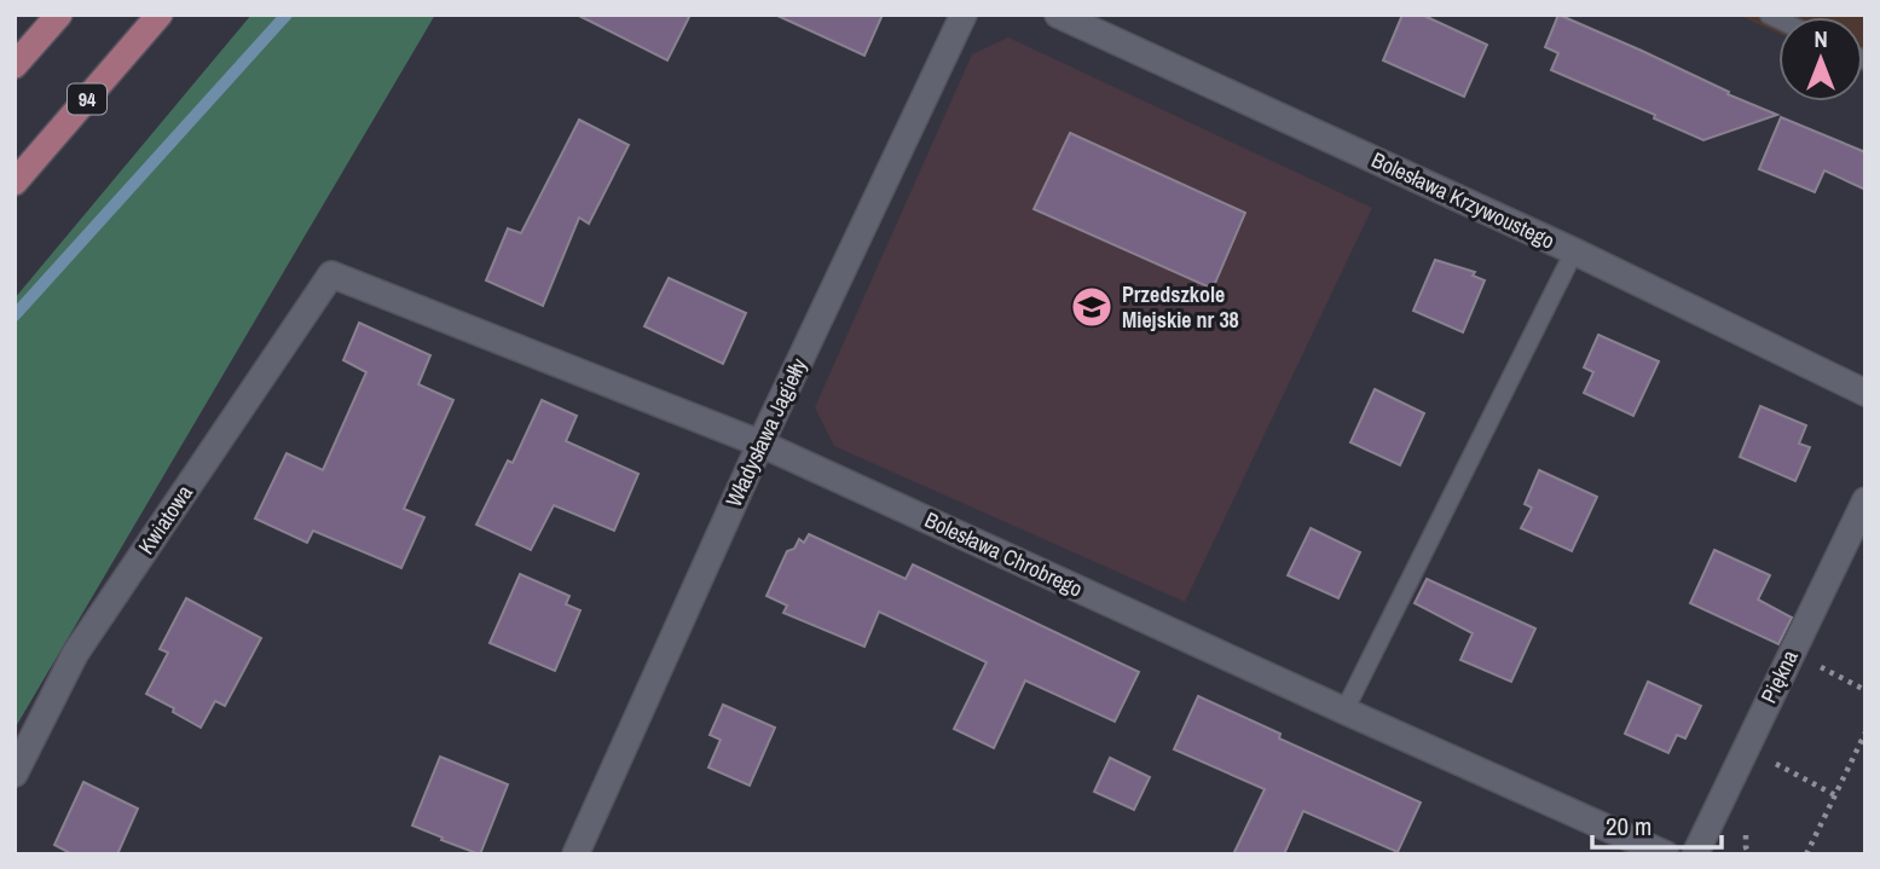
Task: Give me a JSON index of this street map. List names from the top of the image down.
{
  "streets": {
    "main road": ["94"],
    "street": [
      "Bolesława Krzywoustego",
      "Władysława Jagiełły",
      "Kwiatowa",
      "Bolesława Chrobrego",
      "Piękna"
    ]
  },
  "crossings": [
    ["Władysława Jagiełły", "Bolesława Chrobrego"],
    ["Kwiatowa", "Bolesława Chrobrego"]
  ],
  "places": {
    "school or university": ["Przedszkole Miejskie nr 38"]
  },
  "scale_bar": "20 m",
  "north": "top"
}
